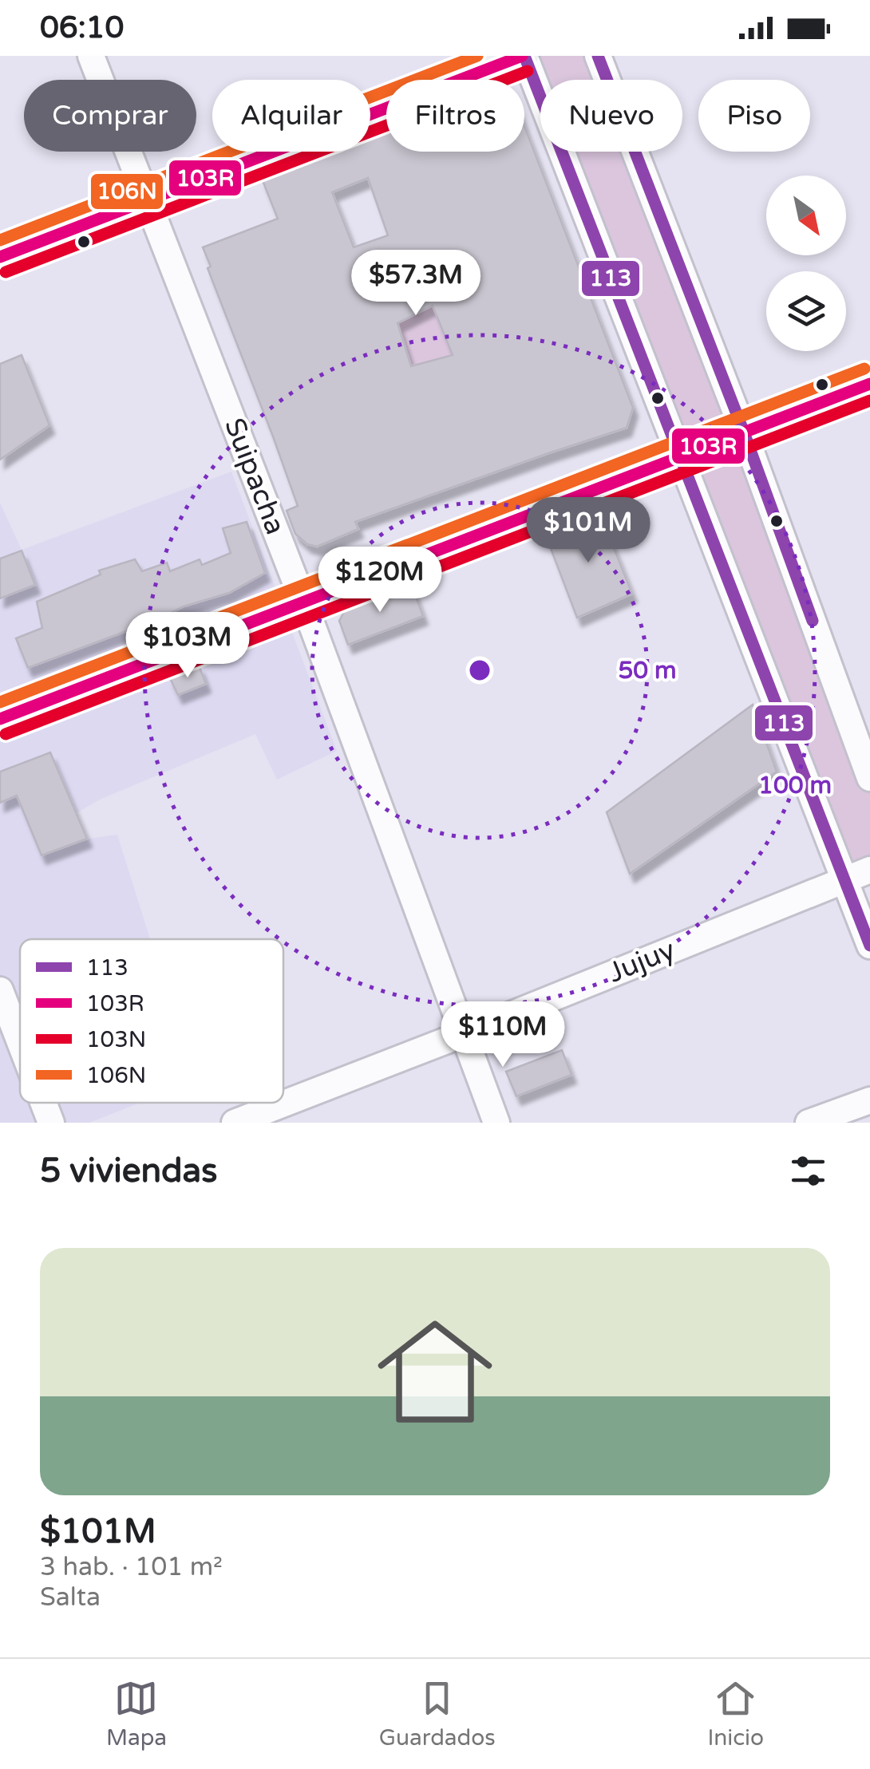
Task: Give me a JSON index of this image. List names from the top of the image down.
{
  "streets": {
    "street": ["Suipacha", "Jujuy"]
  },
  "crossings": [
    ["Suipacha", "Jujuy"]
  ],
  "lines": [
    "transit line 113",
    "transit line 103R",
    "transit line 106N",
    "transit line 103N"
  ],
  "legend": [
    "113",
    "103R",
    "103N",
    "106N"
  ],
  "north": "bottom right",
  "page": {
    "status": "06:10",
    "chip": [
      "Comprar",
      "Alquilar",
      "Filtros",
      "Nuevo",
      "Piso"
    ],
    "price": [
      "$57.3M",
      "$101M",
      "$120M",
      "$103M",
      "$110M"
    ],
    "heading": "5 viviendas",
    "list": [
      {
        "name": "$101M",
        "note": "3 hab. · 101 m² · Salta"
      }
    ],
    "tabs": ["Mapa", "Guardados", "Inicio"]
  },
  "rings": ["50 m", "100 m"]
}
